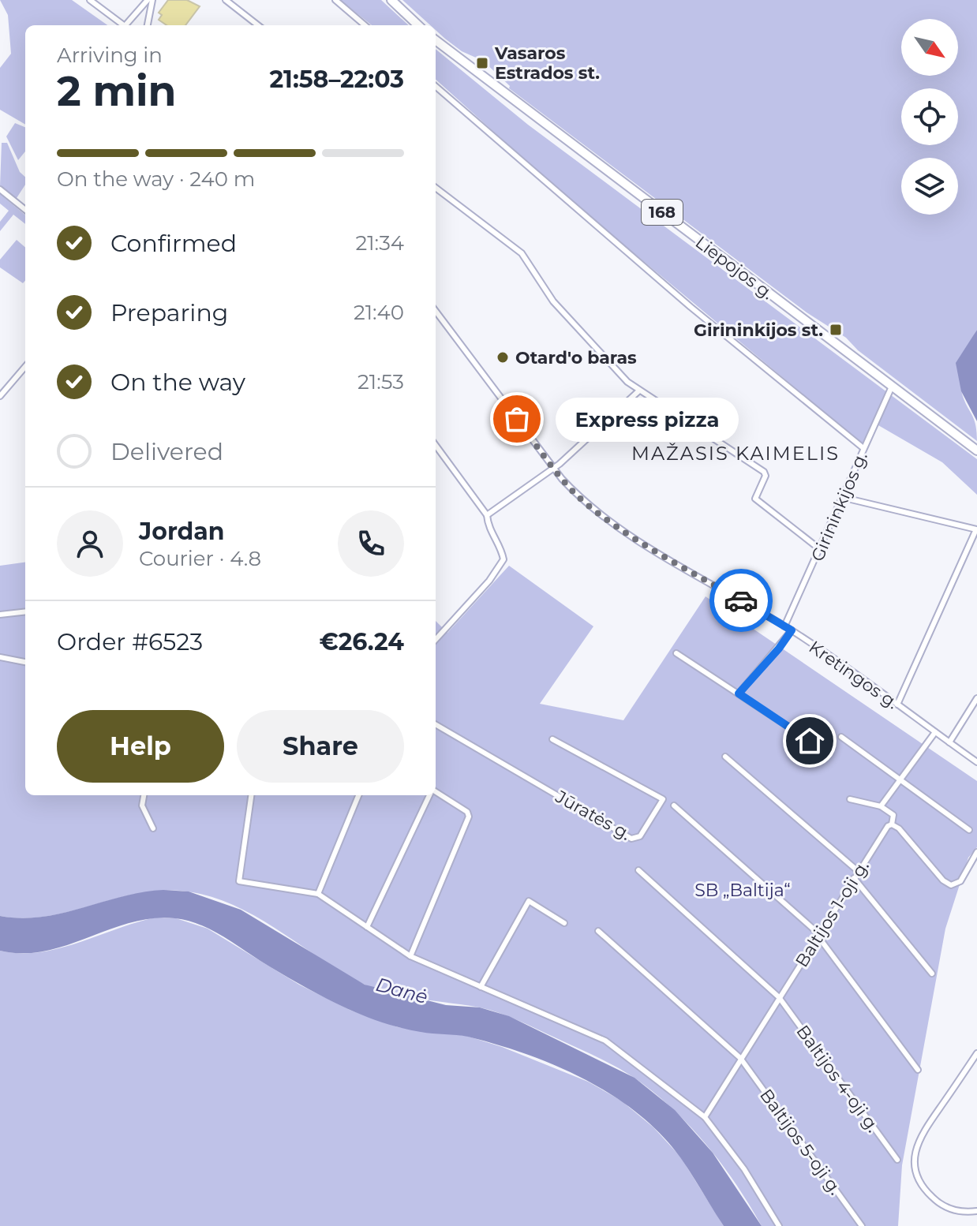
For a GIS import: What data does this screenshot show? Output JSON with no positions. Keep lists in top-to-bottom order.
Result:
{
  "streets": {
    "main road": ["168", "Liepojos g."],
    "street": [
      "Girininkijos g.",
      "Kretingos g.",
      "Jūratės g.",
      "Baltijos 1-oji g.",
      "Baltijos 4-oji g.",
      "Baltijos 5-oji g."
    ]
  },
  "crossings": [
    ["Liepojos g.", "Girininkijos g."],
    ["Girininkijos g.", "Kretingos g."],
    ["Baltijos 1-oji g.", "Baltijos 4-oji g."],
    ["Baltijos 1-oji g.", "Baltijos 5-oji g."]
  ],
  "districts": ["MAŽASIS KAIMELIS"],
  "water": ["Danė"],
  "parks": ["SB „Baltija“"],
  "places": {
    "transit": ["Vasaros Estrados st.", "Girininkijos st."],
    "other": ["Otard'o baras", "Express pizza"]
  },
  "north": "bottom right",
  "page": {
    "heading": ["2 min", "Arriving in", "21:58–22:03"],
    "panel": [
      "Jordan",
      "Courier · 4.8",
      "Order #6523",
      "€26.24"
    ],
    "bar": "On the way · 240 m",
    "list": [
      ["Confirmed", "21:34"],
      ["Preparing", "21:40"],
      ["On the way", "21:53"],
      "Delivered"
    ],
    "bubble": "Express pizza",
    "buttons": ["Help", "Share"]
  }
}
